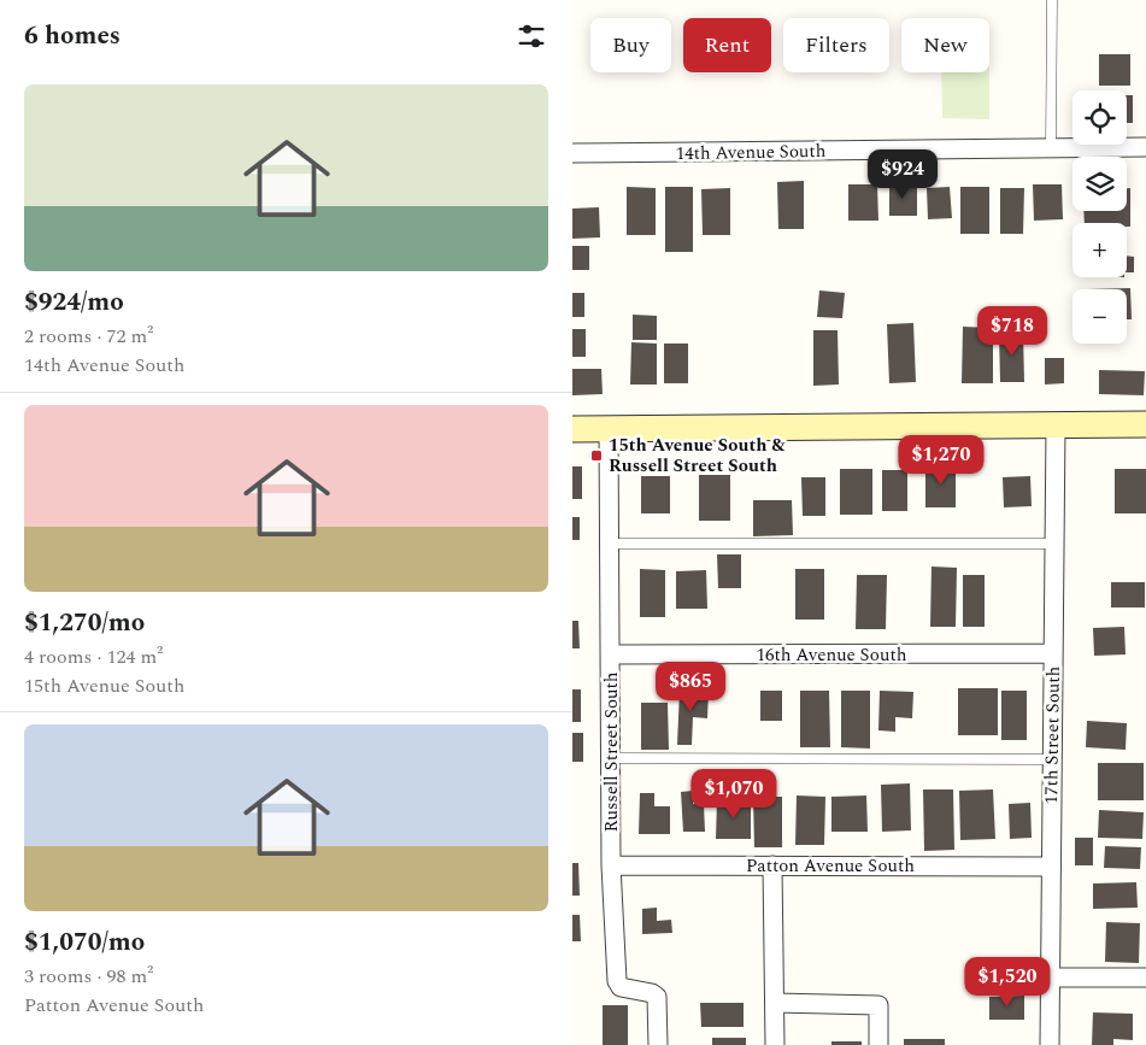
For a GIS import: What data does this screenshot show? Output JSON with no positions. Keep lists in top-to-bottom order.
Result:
{
  "streets": {
    "street": [
      "14th Avenue South",
      "16th Avenue South",
      "17th Street South",
      "Russell Street South",
      "Patton Avenue South"
    ]
  },
  "crossings": [
    ["16th Avenue South", "17th Street South"],
    ["16th Avenue South", "Russell Street South"],
    ["17th Street South", "Patton Avenue South"],
    ["Russell Street South", "Patton Avenue South"]
  ],
  "places": {
    "transit": ["15th Avenue South & Russell Street South"]
  },
  "page": {
    "heading": "6 homes",
    "chip": [
      "Buy",
      "Rent",
      "Filters",
      "New"
    ],
    "list": [
      {
        "name": "$924/mo",
        "note": "2 rooms · 72 m² · 14th Avenue South"
      },
      {
        "name": "$1,270/mo",
        "note": "4 rooms · 124 m² · 15th Avenue South"
      },
      {
        "name": "$1,070/mo",
        "note": "3 rooms · 98 m² · Patton Avenue South"
      }
    ],
    "map_buttons": ["+", "−"],
    "price": [
      "$924",
      "$718",
      "$1,270",
      "$865",
      "$1,070",
      "$1,520"
    ]
  }
}
